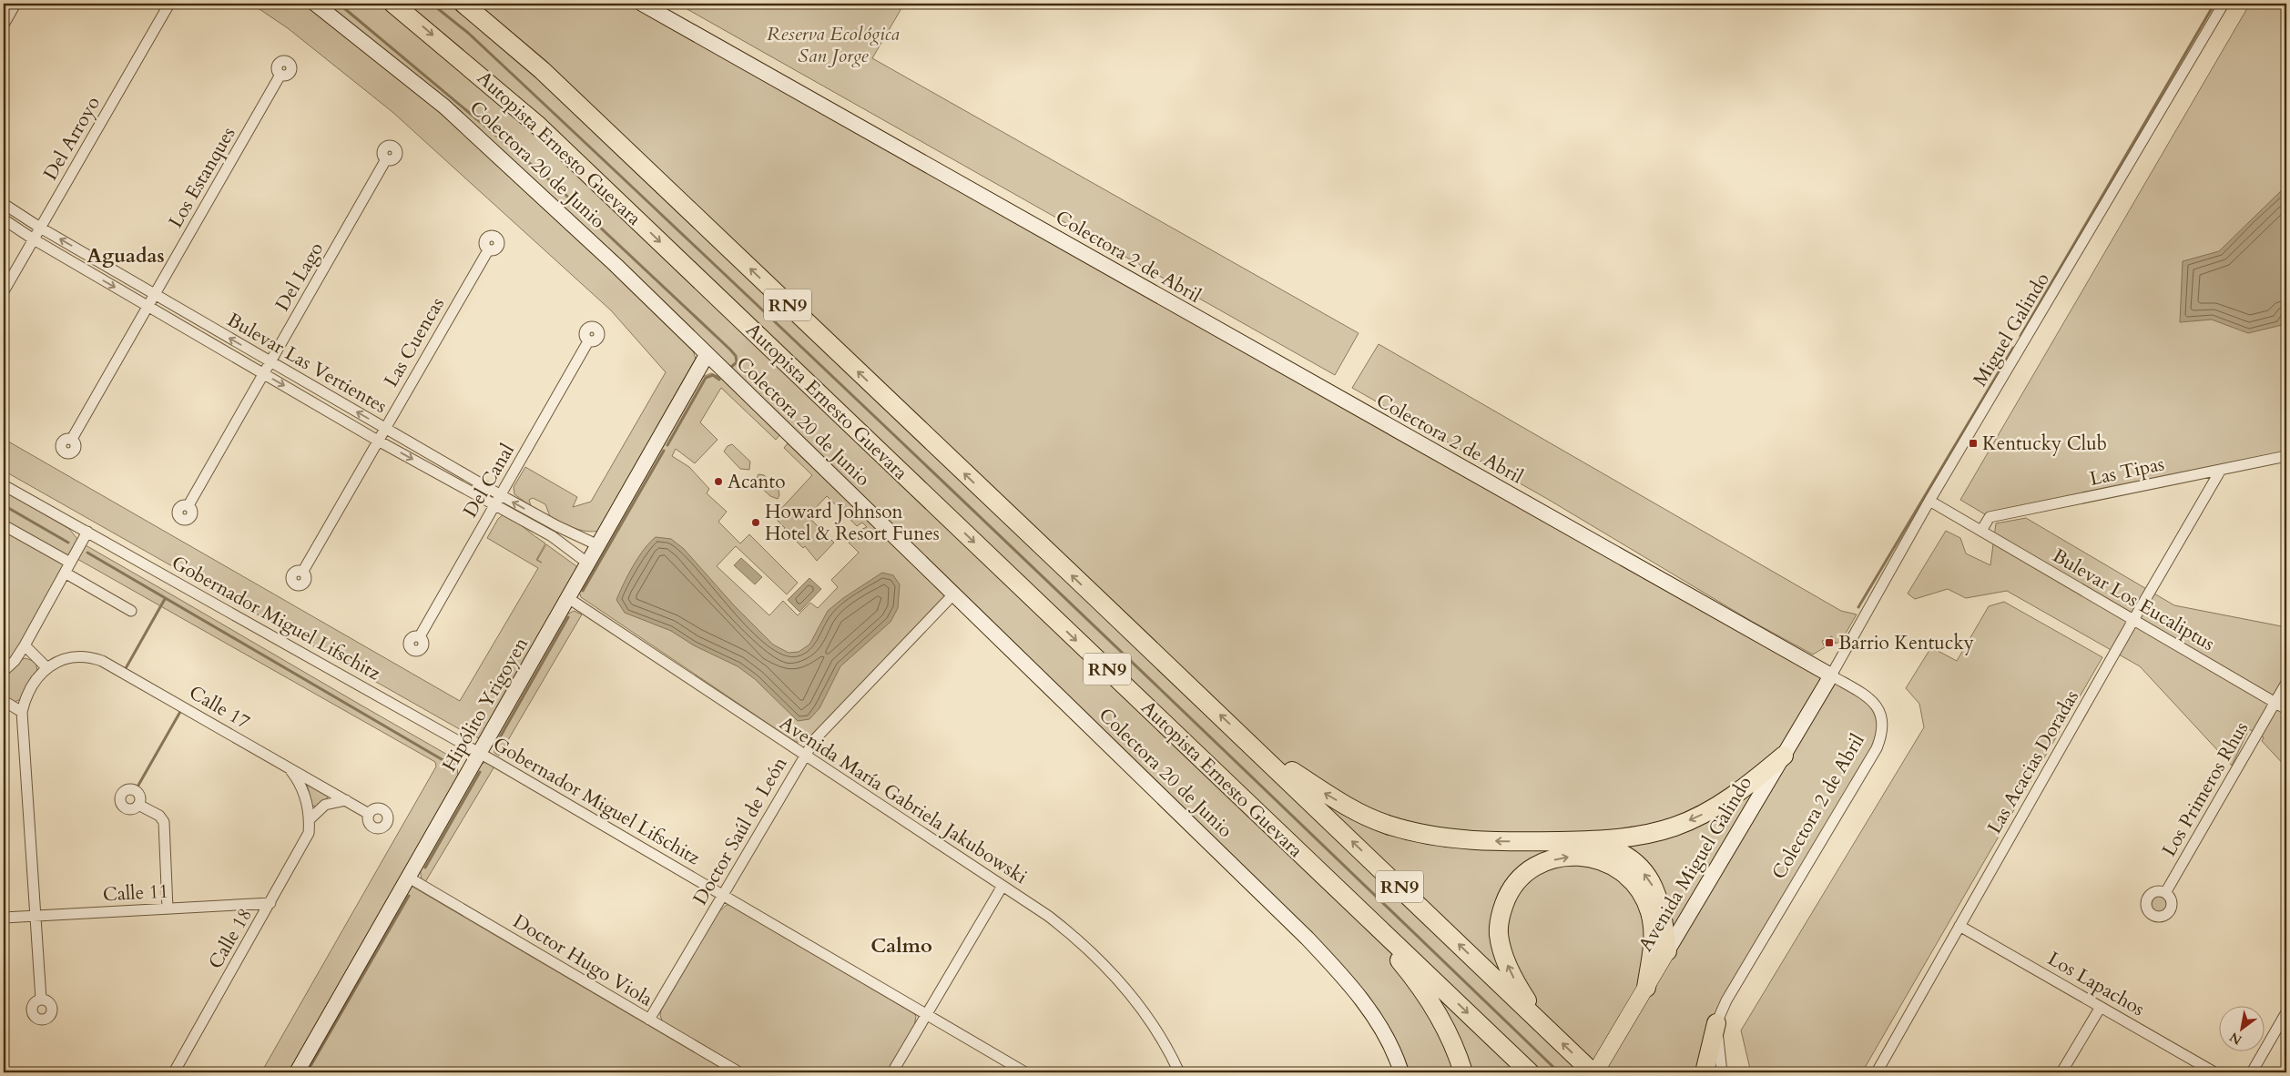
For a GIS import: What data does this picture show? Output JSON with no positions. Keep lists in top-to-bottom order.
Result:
{
  "streets": {
    "highway": ["Autopista Ernesto Guevara", "RN9"],
    "main road": [
      "Colectora 20 de Junio",
      "Colectora 2 de Abril",
      "Hipólito Yrigoyen",
      "Avenida Miguel Galindo"
    ],
    "street": [
      "Del Arroyo",
      "Los Estanques",
      "Del Lago",
      "Miguel Galindo",
      "Las Cuencas",
      "Bulevar Las Vertientes",
      "Las Tipas",
      "Del Canal",
      "Bulevar Los Eucaliptus",
      "Gobernador Miguel Lifschitz",
      "Calle 17",
      "Las Acacias Doradas",
      "Los Primeros Rhus",
      "Avenida María Gabriela Jakubowski",
      "Doctor Saúl de León",
      "Calle 11",
      "Calle 18",
      "Doctor Hugo Viola",
      "Los Lapachos"
    ]
  },
  "crossings": [
    ["Del Arroyo", "Bulevar Las Vertientes"],
    ["Colectora 20 de Junio", "Hipólito Yrigoyen"],
    ["Colectora 20 de Junio", "Doctor Saúl de León"],
    ["Los Estanques", "Bulevar Las Vertientes"],
    ["Colectora 2 de Abril", "Miguel Galindo"],
    ["Colectora 2 de Abril", "Avenida Miguel Galindo"],
    ["Del Lago", "Bulevar Las Vertientes"],
    ["RN9", "Avenida Miguel Galindo"],
    ["Miguel Galindo", "Bulevar Los Eucaliptus"],
    ["Miguel Galindo", "Avenida Miguel Galindo"],
    ["Las Cuencas", "Bulevar Las Vertientes"],
    ["Bulevar Las Vertientes", "Del Canal"],
    ["Bulevar Las Vertientes", "Hipólito Yrigoyen"],
    ["Las Tipas", "Bulevar Los Eucaliptus"],
    ["Las Tipas", "Las Acacias Doradas"],
    ["Bulevar Los Eucaliptus", "Las Acacias Doradas"],
    ["Bulevar Los Eucaliptus", "Los Primeros Rhus"],
    ["Gobernador Miguel Lifschitz", "Hipólito Yrigoyen"],
    ["Gobernador Miguel Lifschitz", "Doctor Saúl de León"],
    ["Hipólito Yrigoyen", "Avenida María Gabriela Jakubowski"],
    ["Hipólito Yrigoyen", "Doctor Hugo Viola"],
    ["Calle 17", "Calle 18"],
    ["Las Acacias Doradas", "Los Lapachos"],
    ["Avenida María Gabriela Jakubowski", "Doctor Saúl de León"],
    ["Doctor Saúl de León", "Doctor Hugo Viola"],
    ["Calle 11", "Calle 18"]
  ],
  "districts": ["Aguadas", "Calmo"],
  "parks": ["Reserva Ecológica San Jorge"],
  "places": {
    "transit": ["Kentucky Club", "Barrio Kentucky"],
    "other": ["Acanto", "Howard Johnson Hotel & Resort Funes"]
  },
  "north": "bottom left"
}
